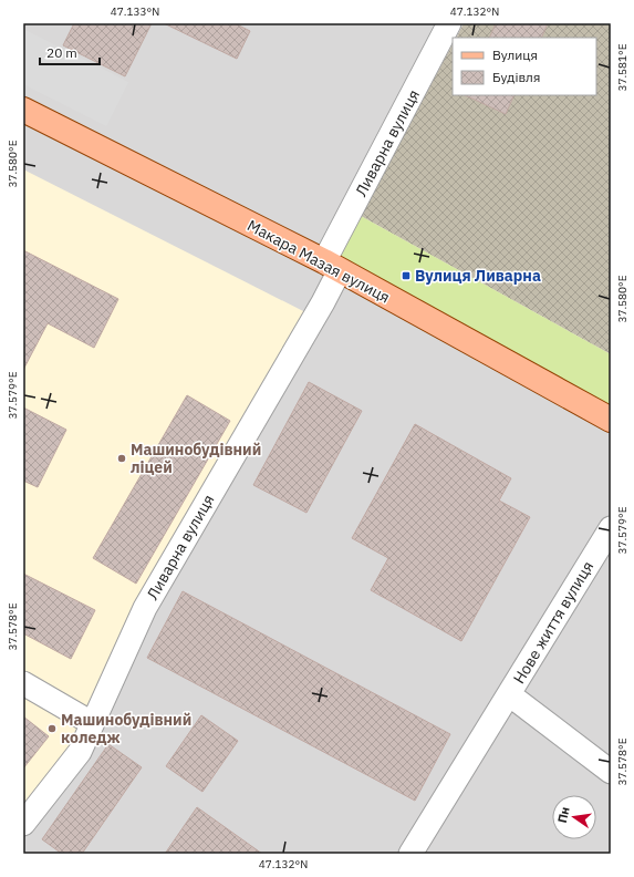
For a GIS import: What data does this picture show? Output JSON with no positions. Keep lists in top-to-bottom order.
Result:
{
  "streets": {
    "main road": ["Макара Мазая вулиця"],
    "street": ["Ливарна вулиця", "Нове життя вулиця"]
  },
  "crossings": [
    ["Ливарна вулиця", "Макара Мазая вулиця"]
  ],
  "places": {
    "transit": ["Вулиця Ливарна"],
    "other": ["Машинобудівний ліцей", "Машинобудівний коледж"]
  },
  "legend": ["Вулиця", "Будівля"],
  "scale_bar": "20 m",
  "north": "left",
  "coordinates": [
    "47.133°N",
    "47.132°N",
    "37.581°E",
    "37.580°E",
    "37.579°E",
    "37.578°E"
  ]
}
